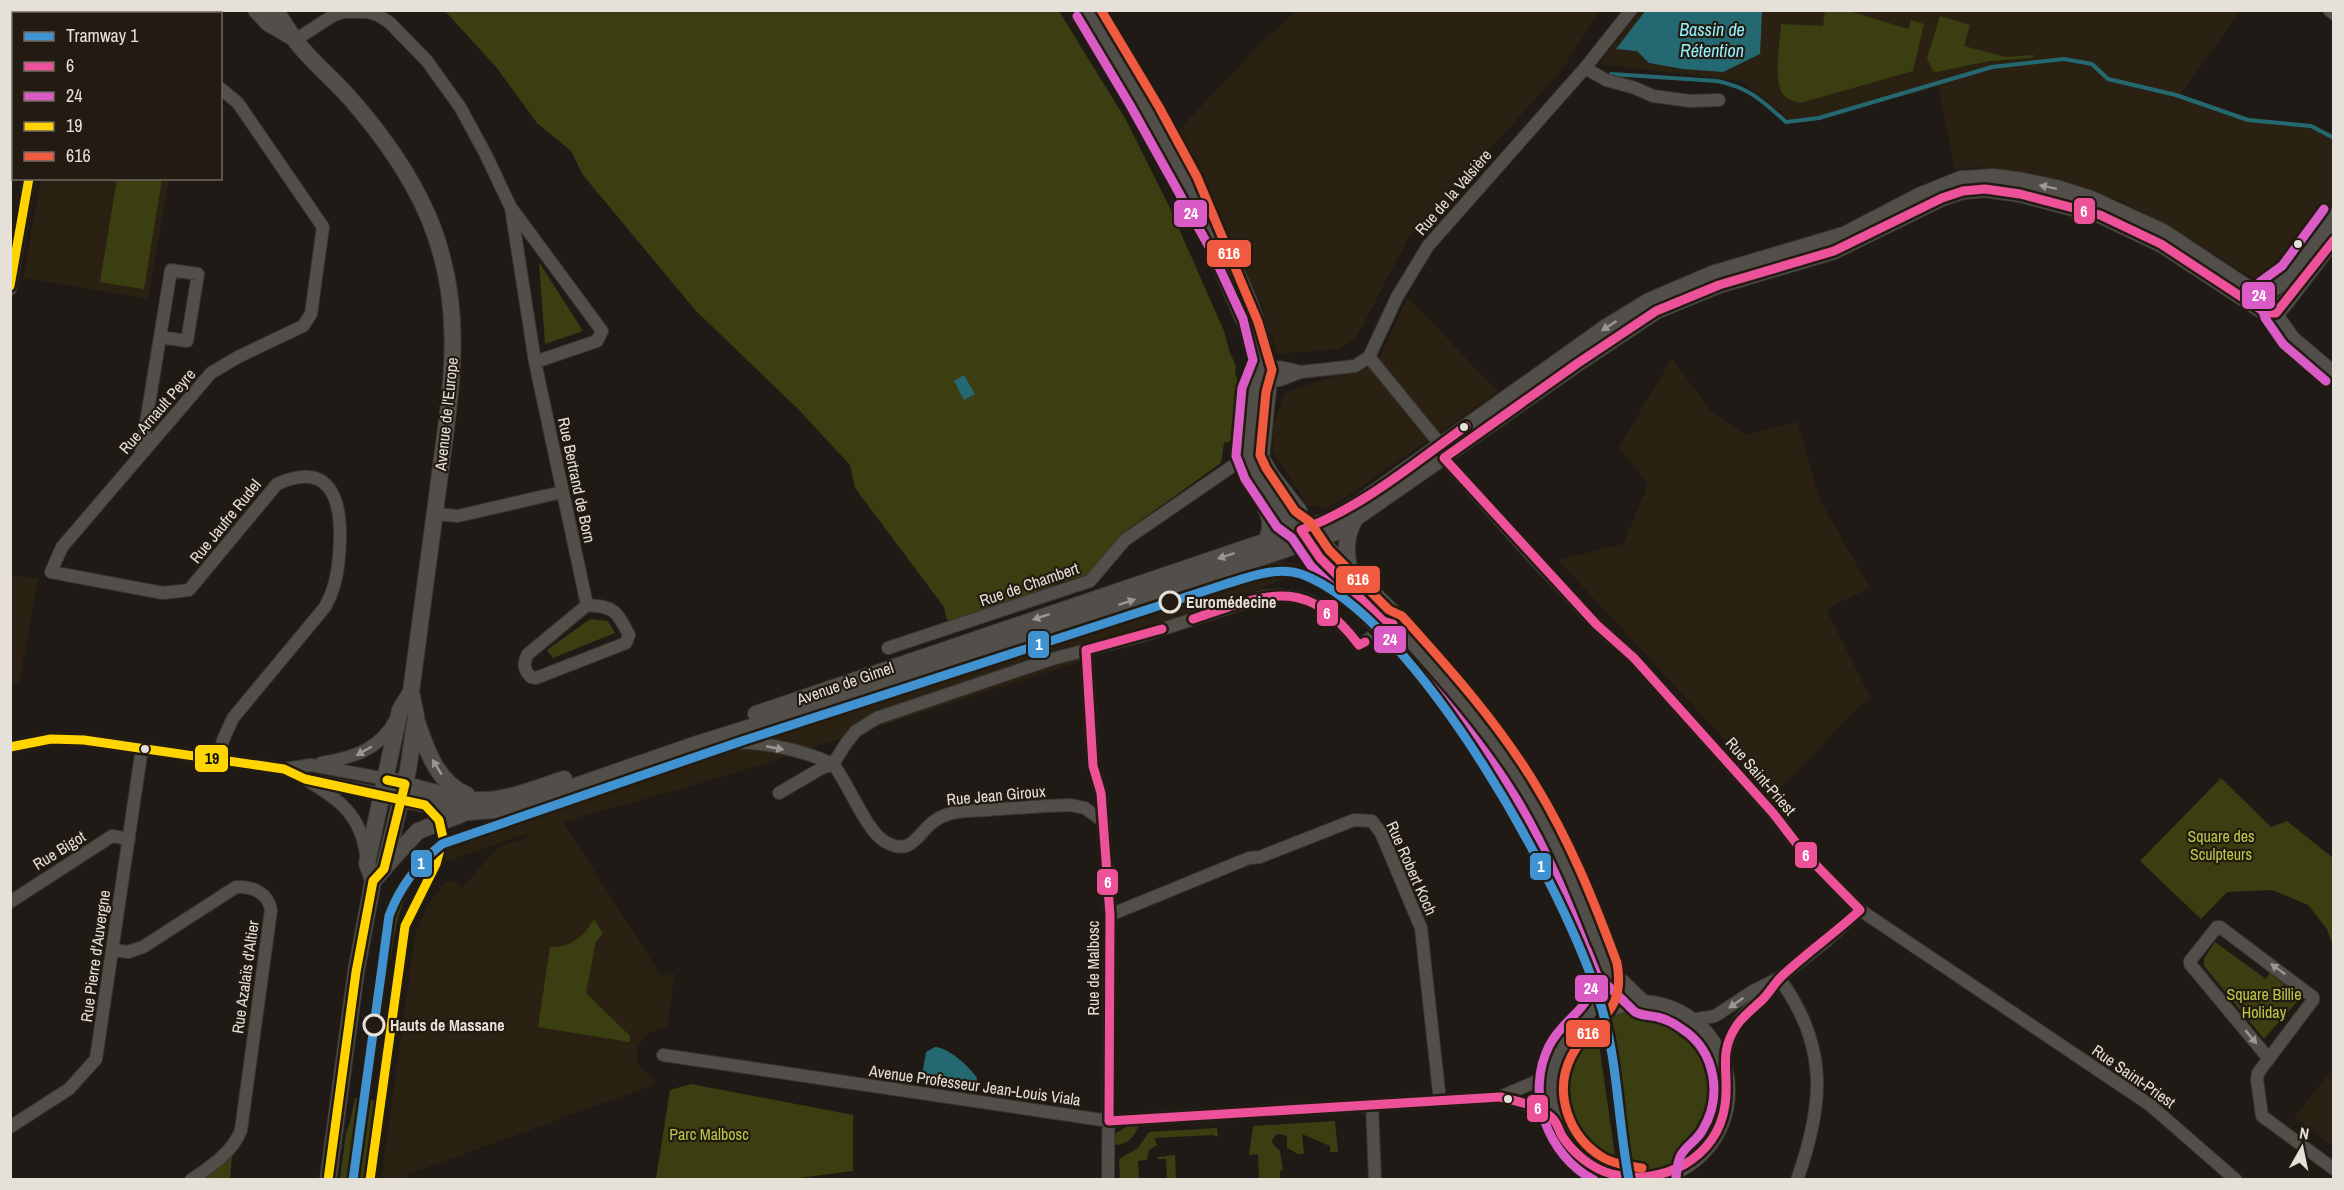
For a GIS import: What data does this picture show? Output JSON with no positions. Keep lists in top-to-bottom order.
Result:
{
  "streets": {
    "main road": ["Avenue de l'Europe", "Avenue de Gimel"],
    "street": [
      "Rue de la Valsière",
      "Rue Arnault Peyre",
      "Rue Bertrand de Born",
      "Rue Jaufre Rudel",
      "Rue de Chambert",
      "Rue Saint-Priest",
      "Rue Jean Giroux",
      "Rue Bigot",
      "Rue Robert Koch",
      "Rue Pierre d'Auvergne",
      "Rue de Malbosc",
      "Rue Azalaïs d'Altier",
      "Avenue Professeur Jean-Louis Viala"
    ]
  },
  "crossings": [
    ["Rue de la Valsière", "Rue Saint-Priest"],
    ["Rue Arnault Peyre", "Rue Jaufre Rudel"],
    ["Avenue de l'Europe", "Rue Bertrand de Born"],
    ["Avenue de l'Europe", "Avenue de Gimel"],
    ["Rue Jean Giroux", "Rue de Malbosc"],
    ["Rue Bigot", "Rue Pierre d'Auvergne"],
    ["Rue Robert Koch", "Rue de Malbosc"],
    ["Rue Robert Koch", "Avenue Professeur Jean-Louis Viala"],
    ["Rue Pierre d'Auvergne", "Rue Azalaïs d'Altier"],
    ["Rue de Malbosc", "Avenue Professeur Jean-Louis Viala"]
  ],
  "water": ["Bassin de Rétention"],
  "parks": ["Square des Sculpteurs", "Square Billie Holiday", "Parc Malbosc"],
  "places": ["Euromédecine", "Hauts de Massane"],
  "lines": [
    "transit line 616",
    "transit line 24",
    "transit line 19",
    "transit line 6",
    "tram line 1"
  ],
  "legend": [
    "Tramway 1",
    "6",
    "24",
    "19",
    "616"
  ],
  "north": "top"
}
